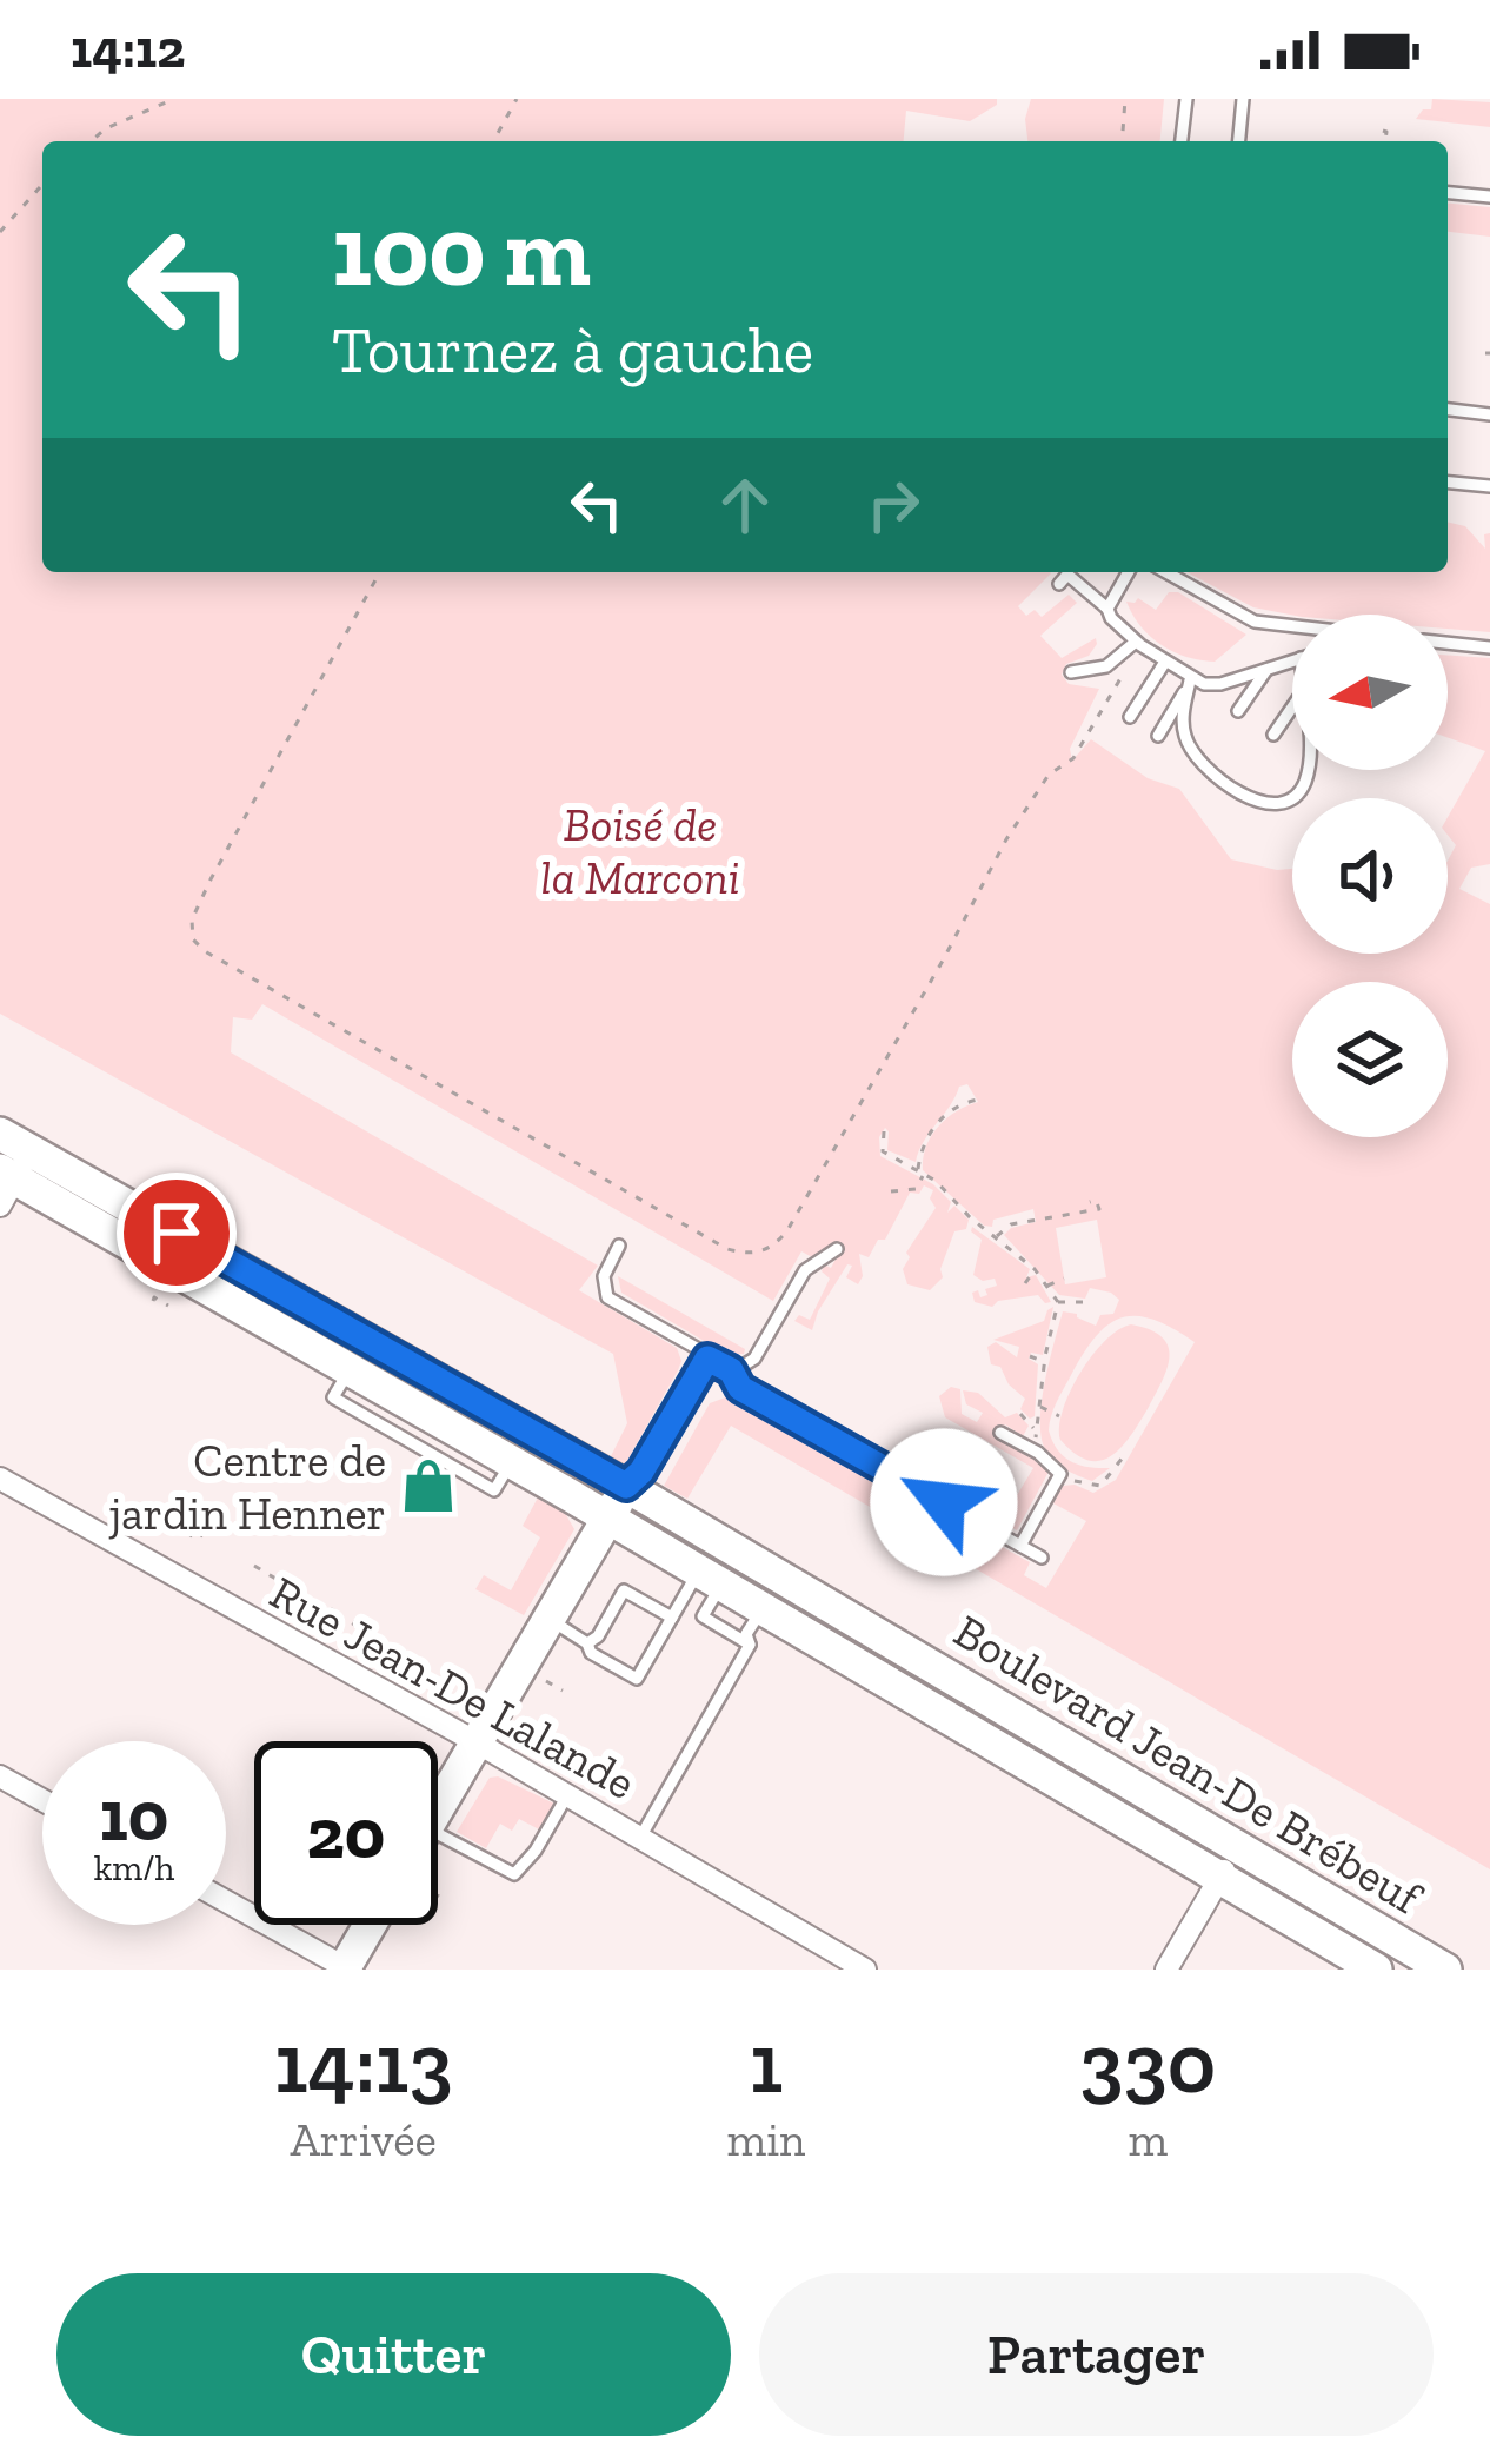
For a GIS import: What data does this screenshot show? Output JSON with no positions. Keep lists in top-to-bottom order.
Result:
{
  "streets": {
    "main road": ["Boulevard Jean-De Brébeuf"],
    "street": ["Rue Jean-De Lalande"]
  },
  "parks": ["Boisé de la Marconi"],
  "places": {
    "shop": ["Centre de jardin Henner"]
  },
  "north": "left",
  "page": {
    "status": "14:12",
    "turn": ["100 m", "Tournez à gauche"],
    "speed": "10 km/h",
    "limit": "20",
    "eta": [
      "14:13",
      "Arrivée",
      "1",
      "min",
      "330",
      "m"
    ],
    "buttons": ["Quitter", "Partager"]
  }
}
